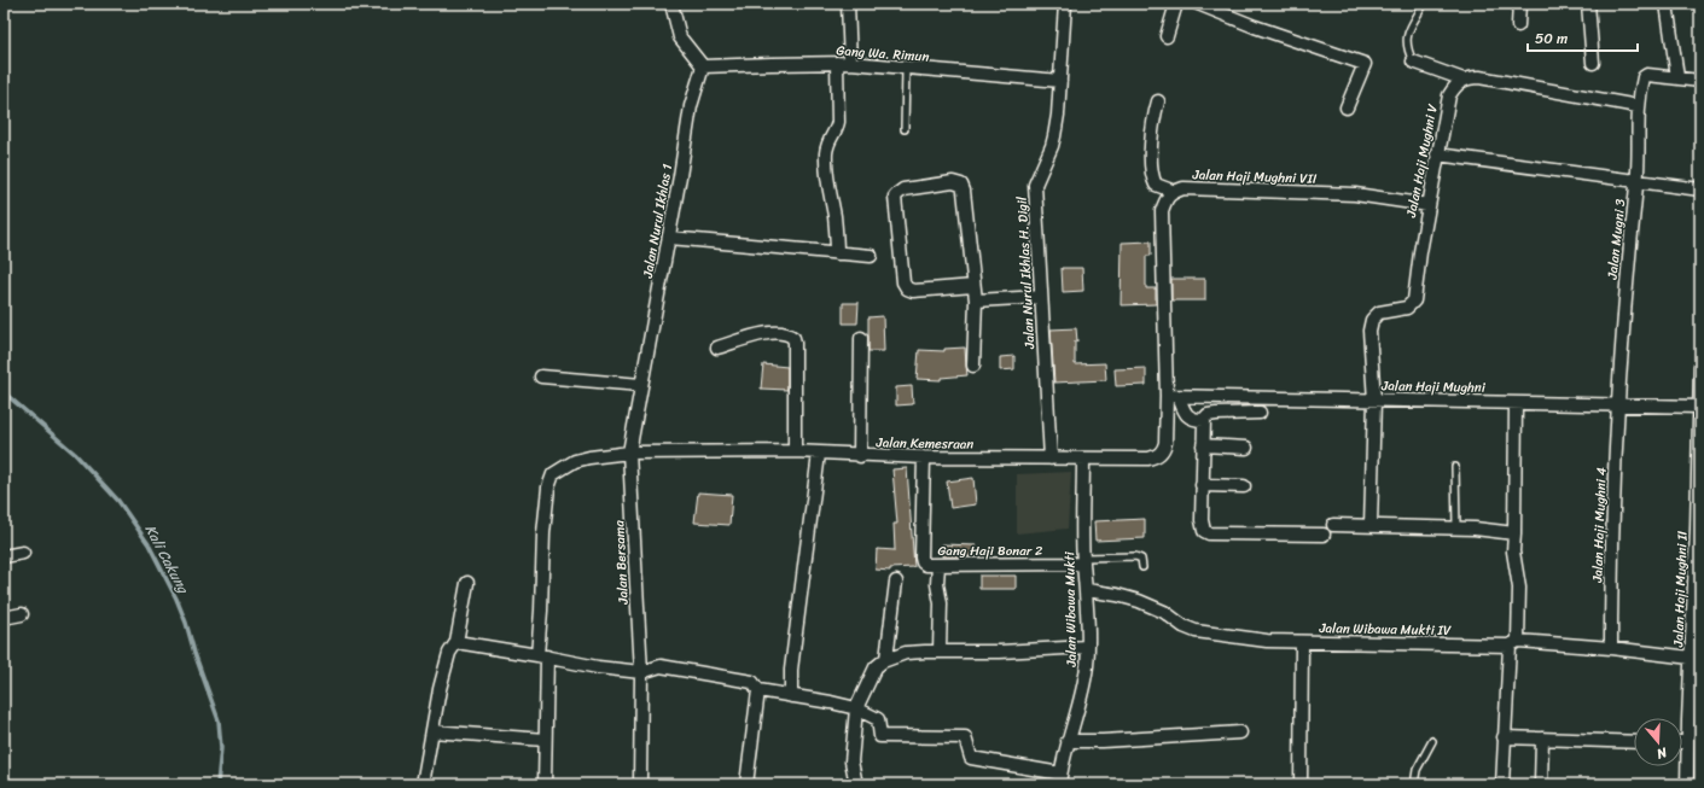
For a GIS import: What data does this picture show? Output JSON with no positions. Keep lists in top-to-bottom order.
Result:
{
  "streets": {
    "street": [
      "Gang Wa. Rimun",
      "Jalan Haji Mughni V",
      "Jalan Haji Mughni VII",
      "Jalan Nurul Ikhlas 1",
      "Jalan Mugni 3",
      "Jalan Nurul Ikhlas H. Digil",
      "Jalan Haji Mughni",
      "Jalan Kemesraan",
      "Jalan Haji Mughni 4",
      "Gang Haji Bonar 2",
      "Jalan Bersama",
      "Jalan Haji Mughni II",
      "Jalan Wibawa Mukti",
      "Jalan Wibawa Mukti IV"
    ]
  },
  "crossings": [
    ["Gang Wa. Rimun", "Jalan Nurul Ikhlas 1"],
    ["Gang Wa. Rimun", "Jalan Nurul Ikhlas H. Digil"],
    ["Jalan Haji Mughni V", "Jalan Haji Mughni VII"],
    ["Jalan Haji Mughni V", "Jalan Haji Mughni"],
    ["Jalan Nurul Ikhlas 1", "Jalan Kemesraan"],
    ["Jalan Nurul Ikhlas 1", "Jalan Bersama"],
    ["Jalan Mugni 3", "Jalan Haji Mughni"],
    ["Jalan Mugni 3", "Jalan Haji Mughni 4"],
    ["Jalan Nurul Ikhlas H. Digil", "Jalan Kemesraan"],
    ["Jalan Haji Mughni", "Jalan Kemesraan"],
    ["Jalan Haji Mughni", "Jalan Haji Mughni 4"],
    ["Jalan Haji Mughni", "Jalan Haji Mughni II"],
    ["Jalan Kemesraan", "Jalan Bersama"],
    ["Jalan Kemesraan", "Jalan Wibawa Mukti"],
    ["Jalan Haji Mughni 4", "Jalan Wibawa Mukti IV"],
    ["Gang Haji Bonar 2", "Jalan Wibawa Mukti"],
    ["Jalan Haji Mughni II", "Jalan Wibawa Mukti IV"],
    ["Jalan Wibawa Mukti", "Jalan Wibawa Mukti IV"]
  ],
  "water": ["Kali Cakung"],
  "scale_bar": "50 m",
  "north": "bottom"
}
